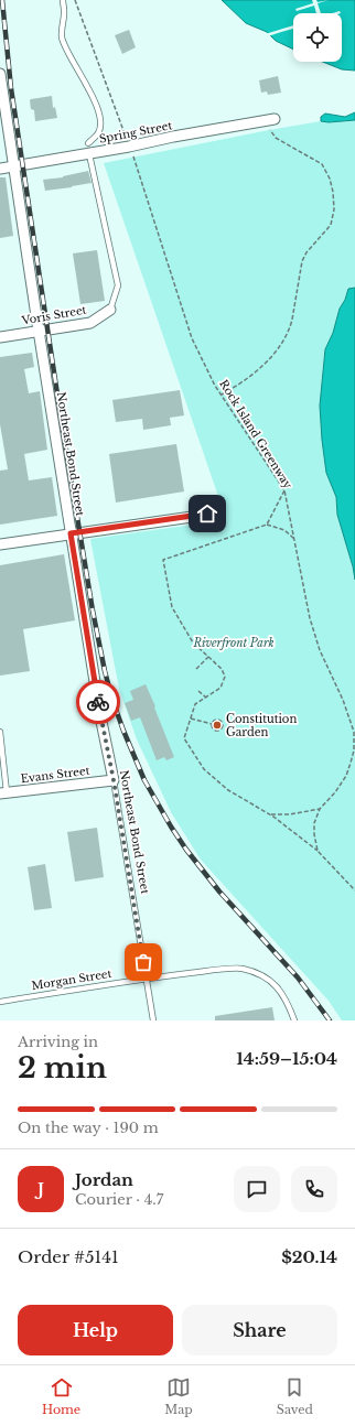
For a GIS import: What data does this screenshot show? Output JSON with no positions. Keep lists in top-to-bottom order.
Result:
{
  "streets": {
    "street": [
      "Spring Street",
      "Voris Street",
      "Northeast Bond Street",
      "Evans Street"
    ],
    "lane": ["Morgan Street"],
    "path": ["Rock Island Greenway"]
  },
  "crossings": [
    ["Spring Street", "Rock Island Greenway"],
    ["Spring Street", "Northeast Bond Street"],
    ["Voris Street", "Northeast Bond Street"],
    ["Northeast Bond Street", "Evans Street"],
    ["Northeast Bond Street", "Morgan Street"]
  ],
  "parks": ["Riverfront Park"],
  "places": ["Constitution Garden"],
  "page": {
    "heading": ["2 min", "Arriving in", "14:59–15:04"],
    "panel": [
      "Jordan",
      "Courier · 4.7",
      "Order #5141",
      "$20.14"
    ],
    "bar": "On the way · 190 m",
    "round": "J",
    "buttons": ["Help", "Share"],
    "tabs": ["Home", "Map", "Saved"]
  }
}
